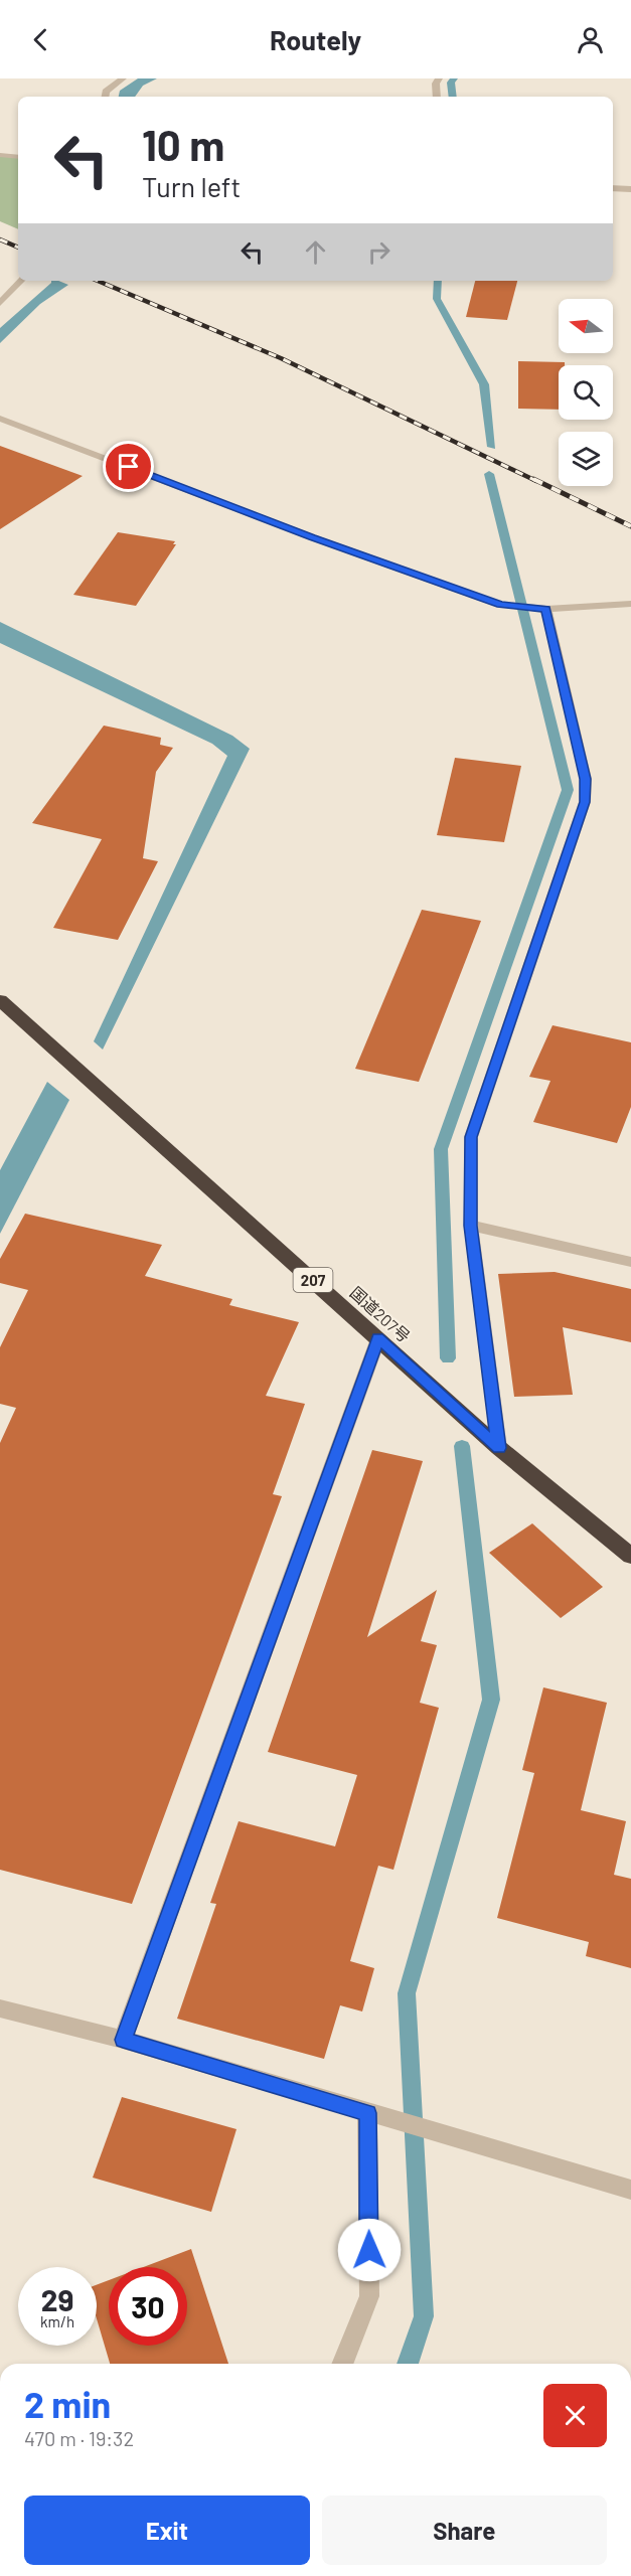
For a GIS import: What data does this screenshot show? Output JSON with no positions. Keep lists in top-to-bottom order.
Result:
{
  "streets": {
    "highway": ["207", "国道207号"]
  },
  "north": "left",
  "page": {
    "header": "Routely",
    "turn": ["10 m", "Turn left"],
    "speed": "29 km/h",
    "limit": "30",
    "heading": ["2 min", "470 m · 19:32"],
    "buttons": ["Exit", "Share"]
  }
}
